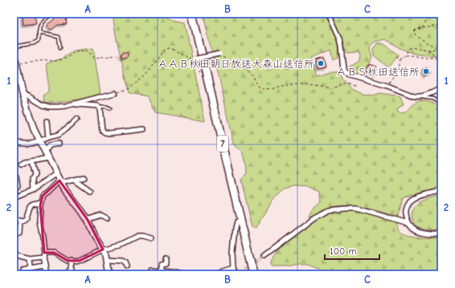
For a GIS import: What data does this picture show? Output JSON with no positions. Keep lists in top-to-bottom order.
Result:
{
  "streets": {
    "highway": ["7"]
  },
  "places": ["ＡＡＢ秋田朝日放送大森山送信所", "ＡＢＳ秋田送信所"],
  "scale_bar": "100 m",
  "grid": {
    "columns": ["A", "B", "C"],
    "rows": ["1", "2"]
  }
}
